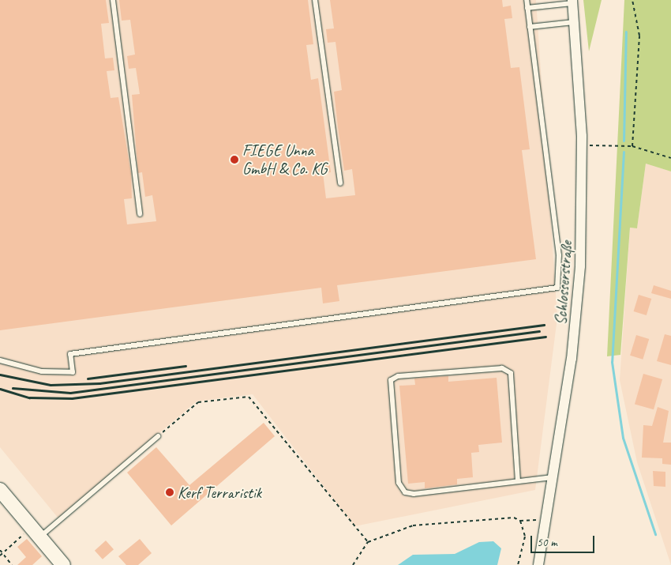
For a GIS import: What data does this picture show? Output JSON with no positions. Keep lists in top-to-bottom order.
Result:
{
  "streets": {
    "street": ["Schlosserstraße"]
  },
  "places": ["FIEGE Unna GmbH & Co. KG", "Kerf Terraristik"],
  "scale_bar": "50 m"
}
